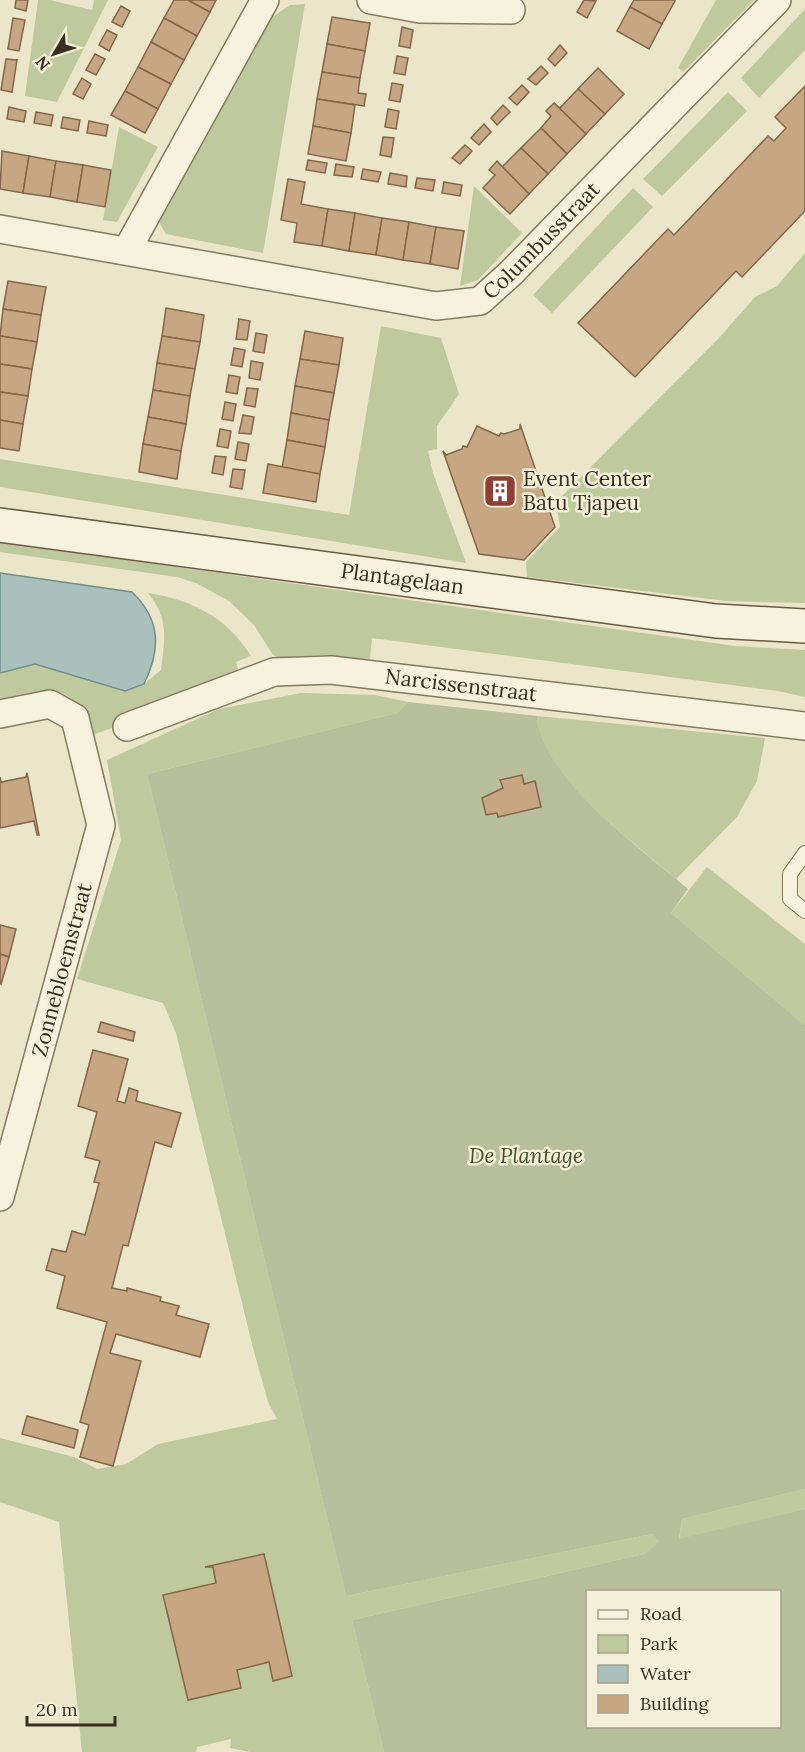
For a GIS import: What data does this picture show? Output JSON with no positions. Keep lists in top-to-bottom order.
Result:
{
  "streets": {
    "main road": ["Plantagelaan"],
    "street": ["Columbusstraat", "Narcissenstraat", "Zonnebloemstraat"]
  },
  "parks": ["De Plantage"],
  "places": {
    "building": ["Event Center Batu Tjapeu"]
  },
  "legend": [
    "Road",
    "Park",
    "Water",
    "Building"
  ],
  "scale_bar": "20 m",
  "north": "bottom left"
}
